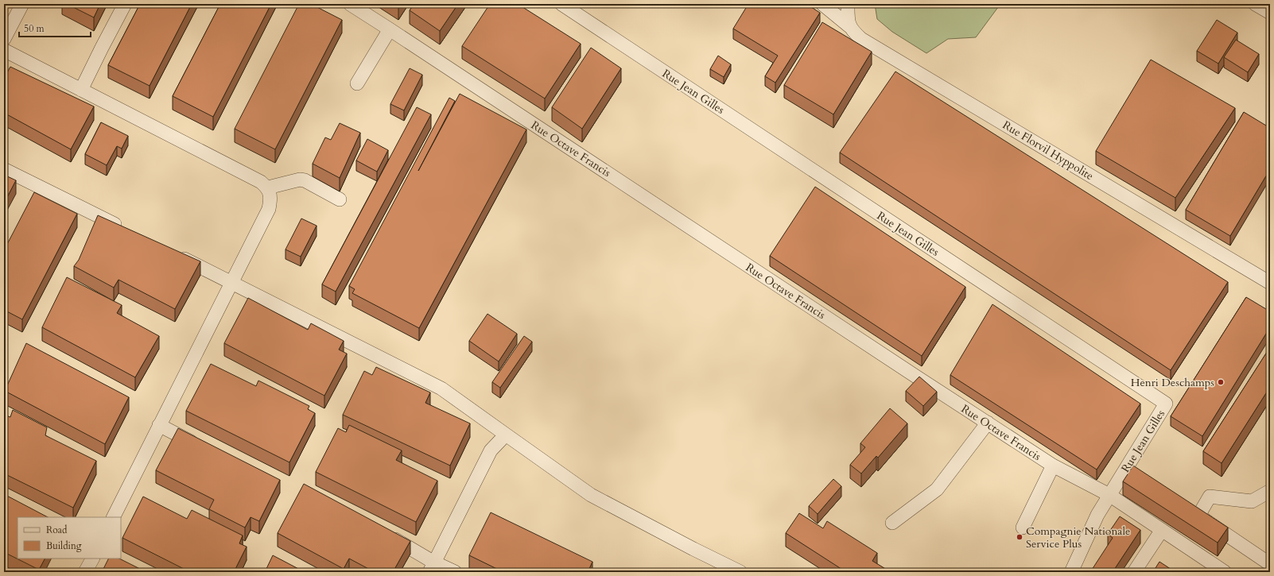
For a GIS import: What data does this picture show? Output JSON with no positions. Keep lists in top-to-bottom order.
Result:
{
  "streets": {
    "street": ["Rue Jean Gilles", "Rue Octave Francis", "Rue Florvil Hyppolite"]
  },
  "crossings": [
    ["Rue Jean Gilles", "Rue Octave Francis"]
  ],
  "places": ["Henri Deschamps", "Compagnie Nationale Service Plus"],
  "legend": ["Road", "Building"],
  "scale_bar": "50 m"
}
